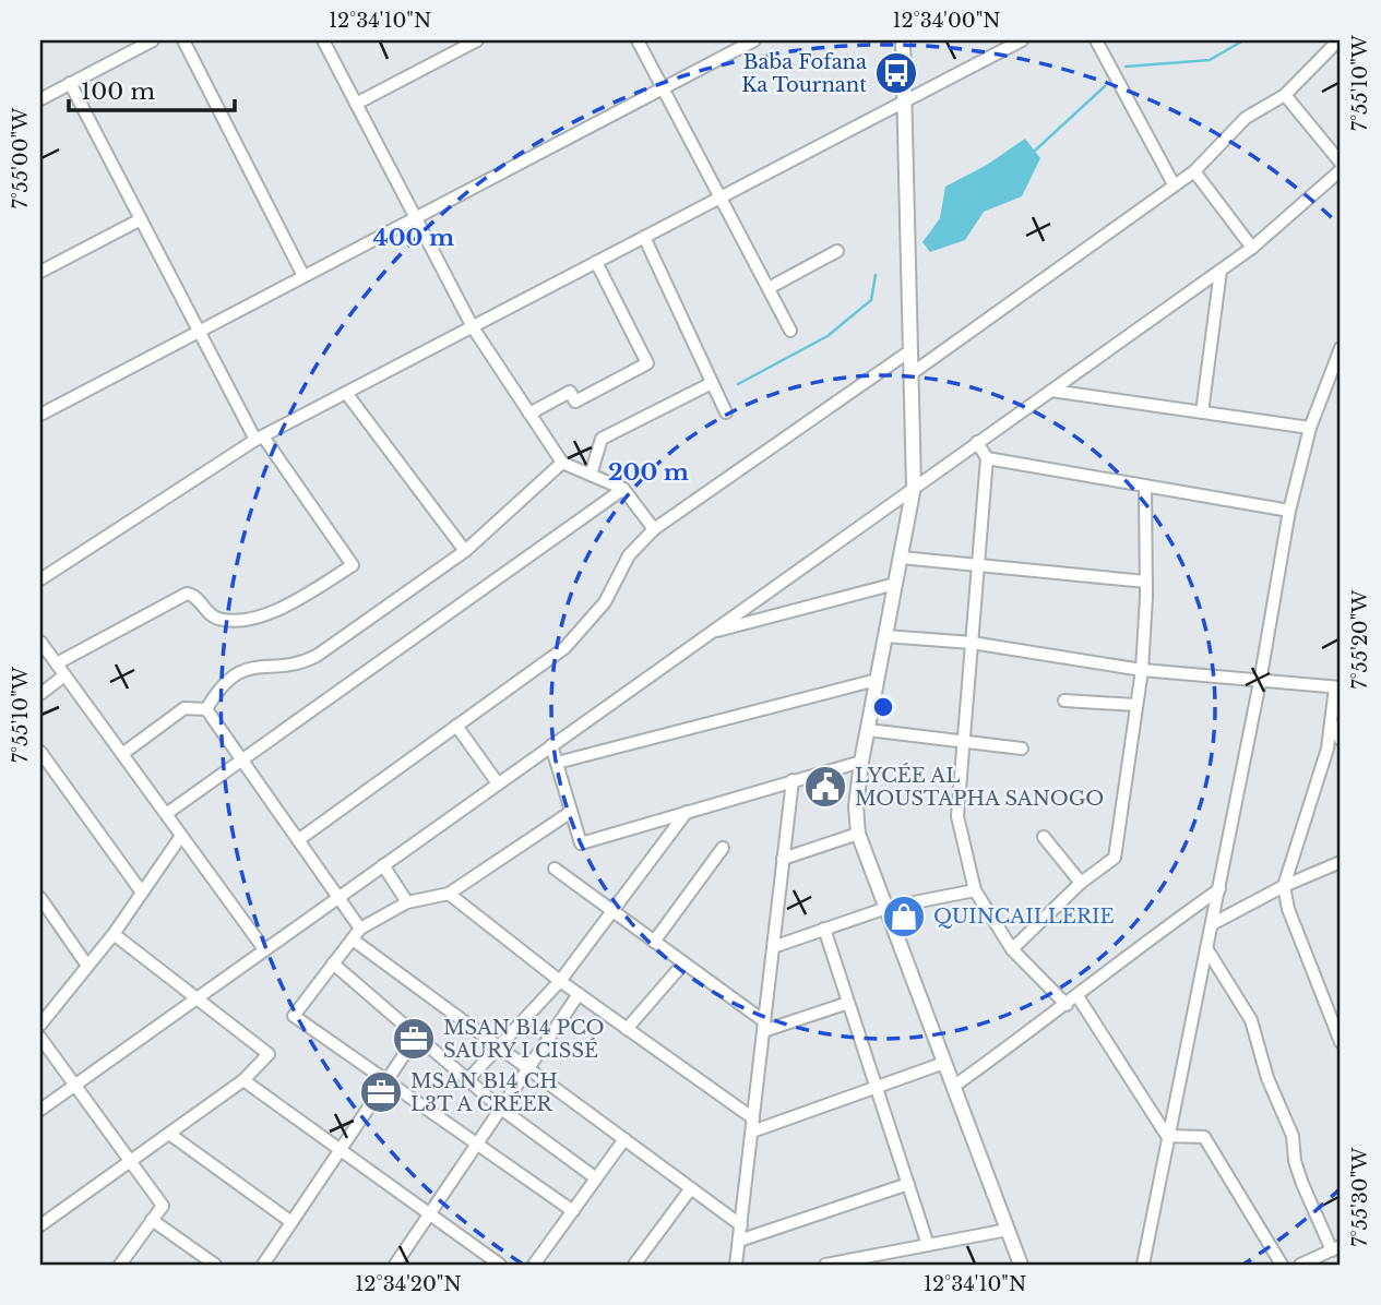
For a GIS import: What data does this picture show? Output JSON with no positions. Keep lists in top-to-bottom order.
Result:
{
  "places": {
    "bus stop": ["Baba Fofana Ka Tournant"],
    "public building": ["LYCÉE AL MOUSTAPHA SANOGO"],
    "shop": ["QUINCAILLERIE"],
    "office": ["MSAN B14 PCO SAURY I CISSÉ", "MSAN B14 CH L3T A CRÉER"]
  },
  "scale_bar": "100 m",
  "coordinates": [
    "12°34'10\"N",
    "12°34'00\"N",
    "7°55'10\"W",
    "7°55'00\"W",
    "7°55'20\"W",
    "7°55'30\"W",
    "12°34'20\"N"
  ],
  "rings": ["400 m", "200 m"]
}
